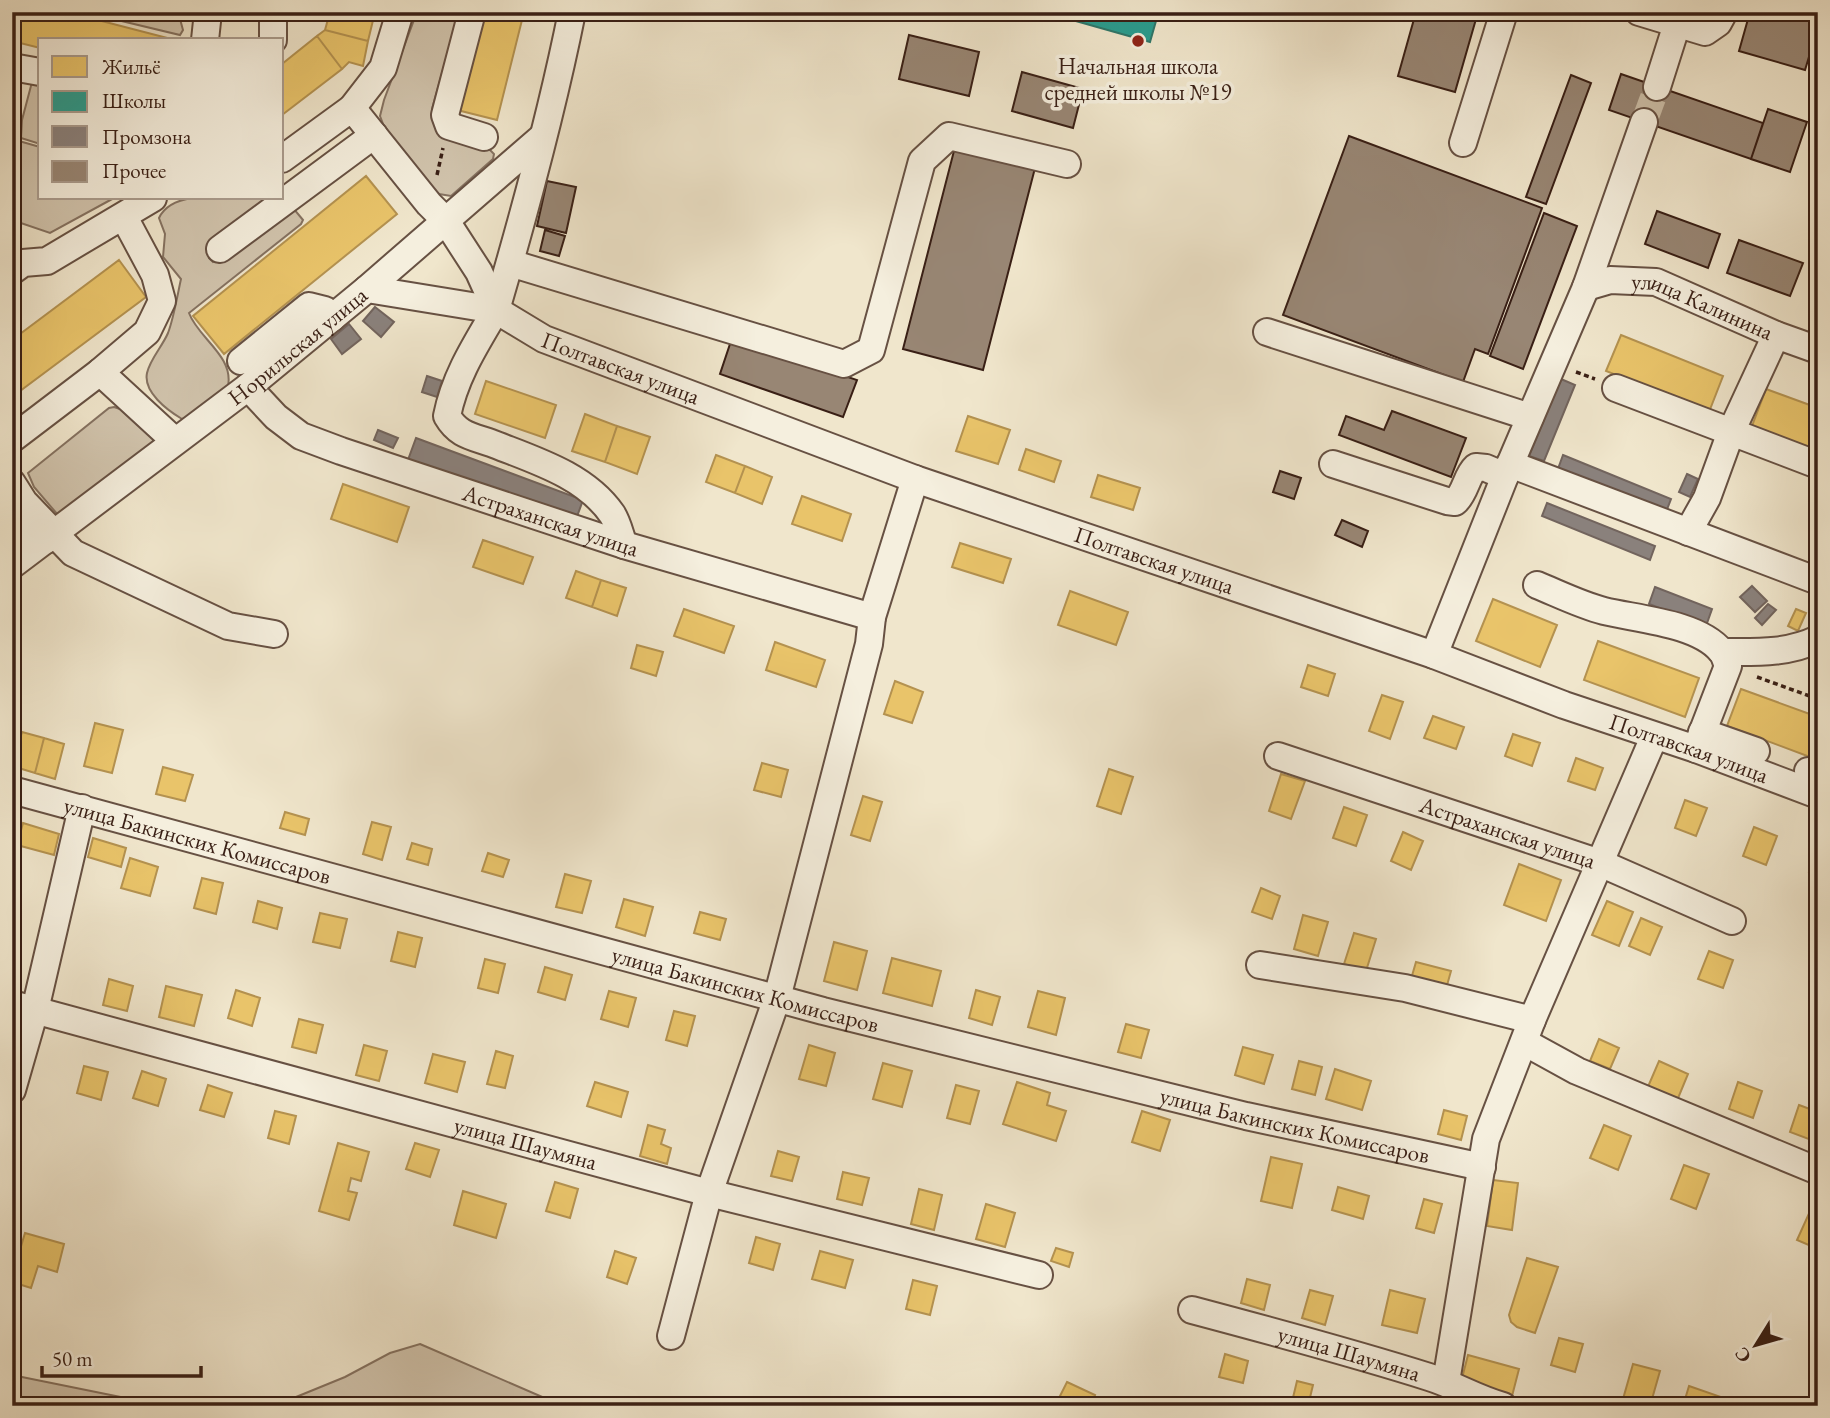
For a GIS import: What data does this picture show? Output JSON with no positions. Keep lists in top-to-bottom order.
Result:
{
  "streets": {
    "street": [
      "улица Калинина",
      "Норильская улица",
      "Полтавская улица",
      "Астраханская улица",
      "улица Бакинских Комиссаров",
      "улица Шаумяна"
    ]
  },
  "crossings": [
    ["Норильская улица", "Полтавская улица"],
    ["Норильская улица", "Астраханская улица"]
  ],
  "places": ["Начальная школа средней школы №19"],
  "legend": [
    "Жильё",
    "Школы",
    "Промзона",
    "Прочее"
  ],
  "scale_bar": "50 m",
  "north": "bottom left"
}
